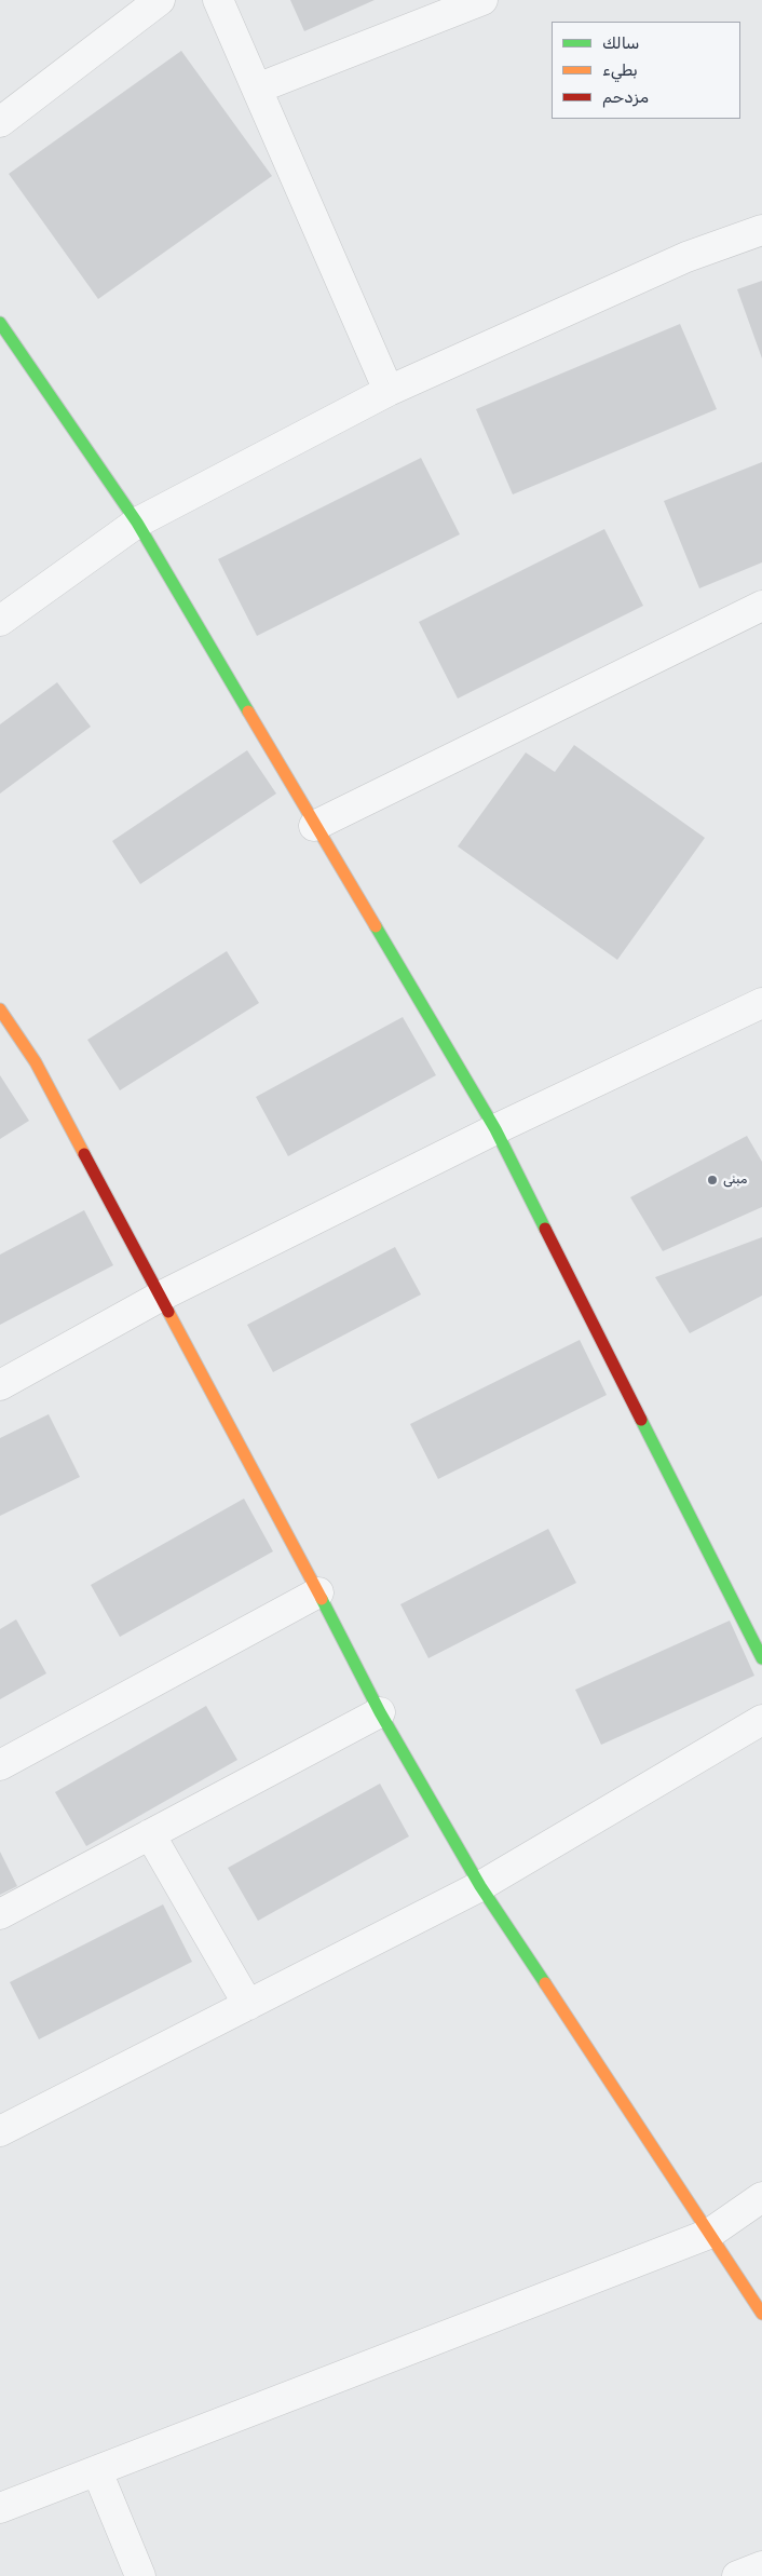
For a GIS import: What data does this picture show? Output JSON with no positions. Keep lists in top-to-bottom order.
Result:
{
  "places": ["مبنى"],
  "legend": ["سالك", "بطيء", "مزدحم"]
}
